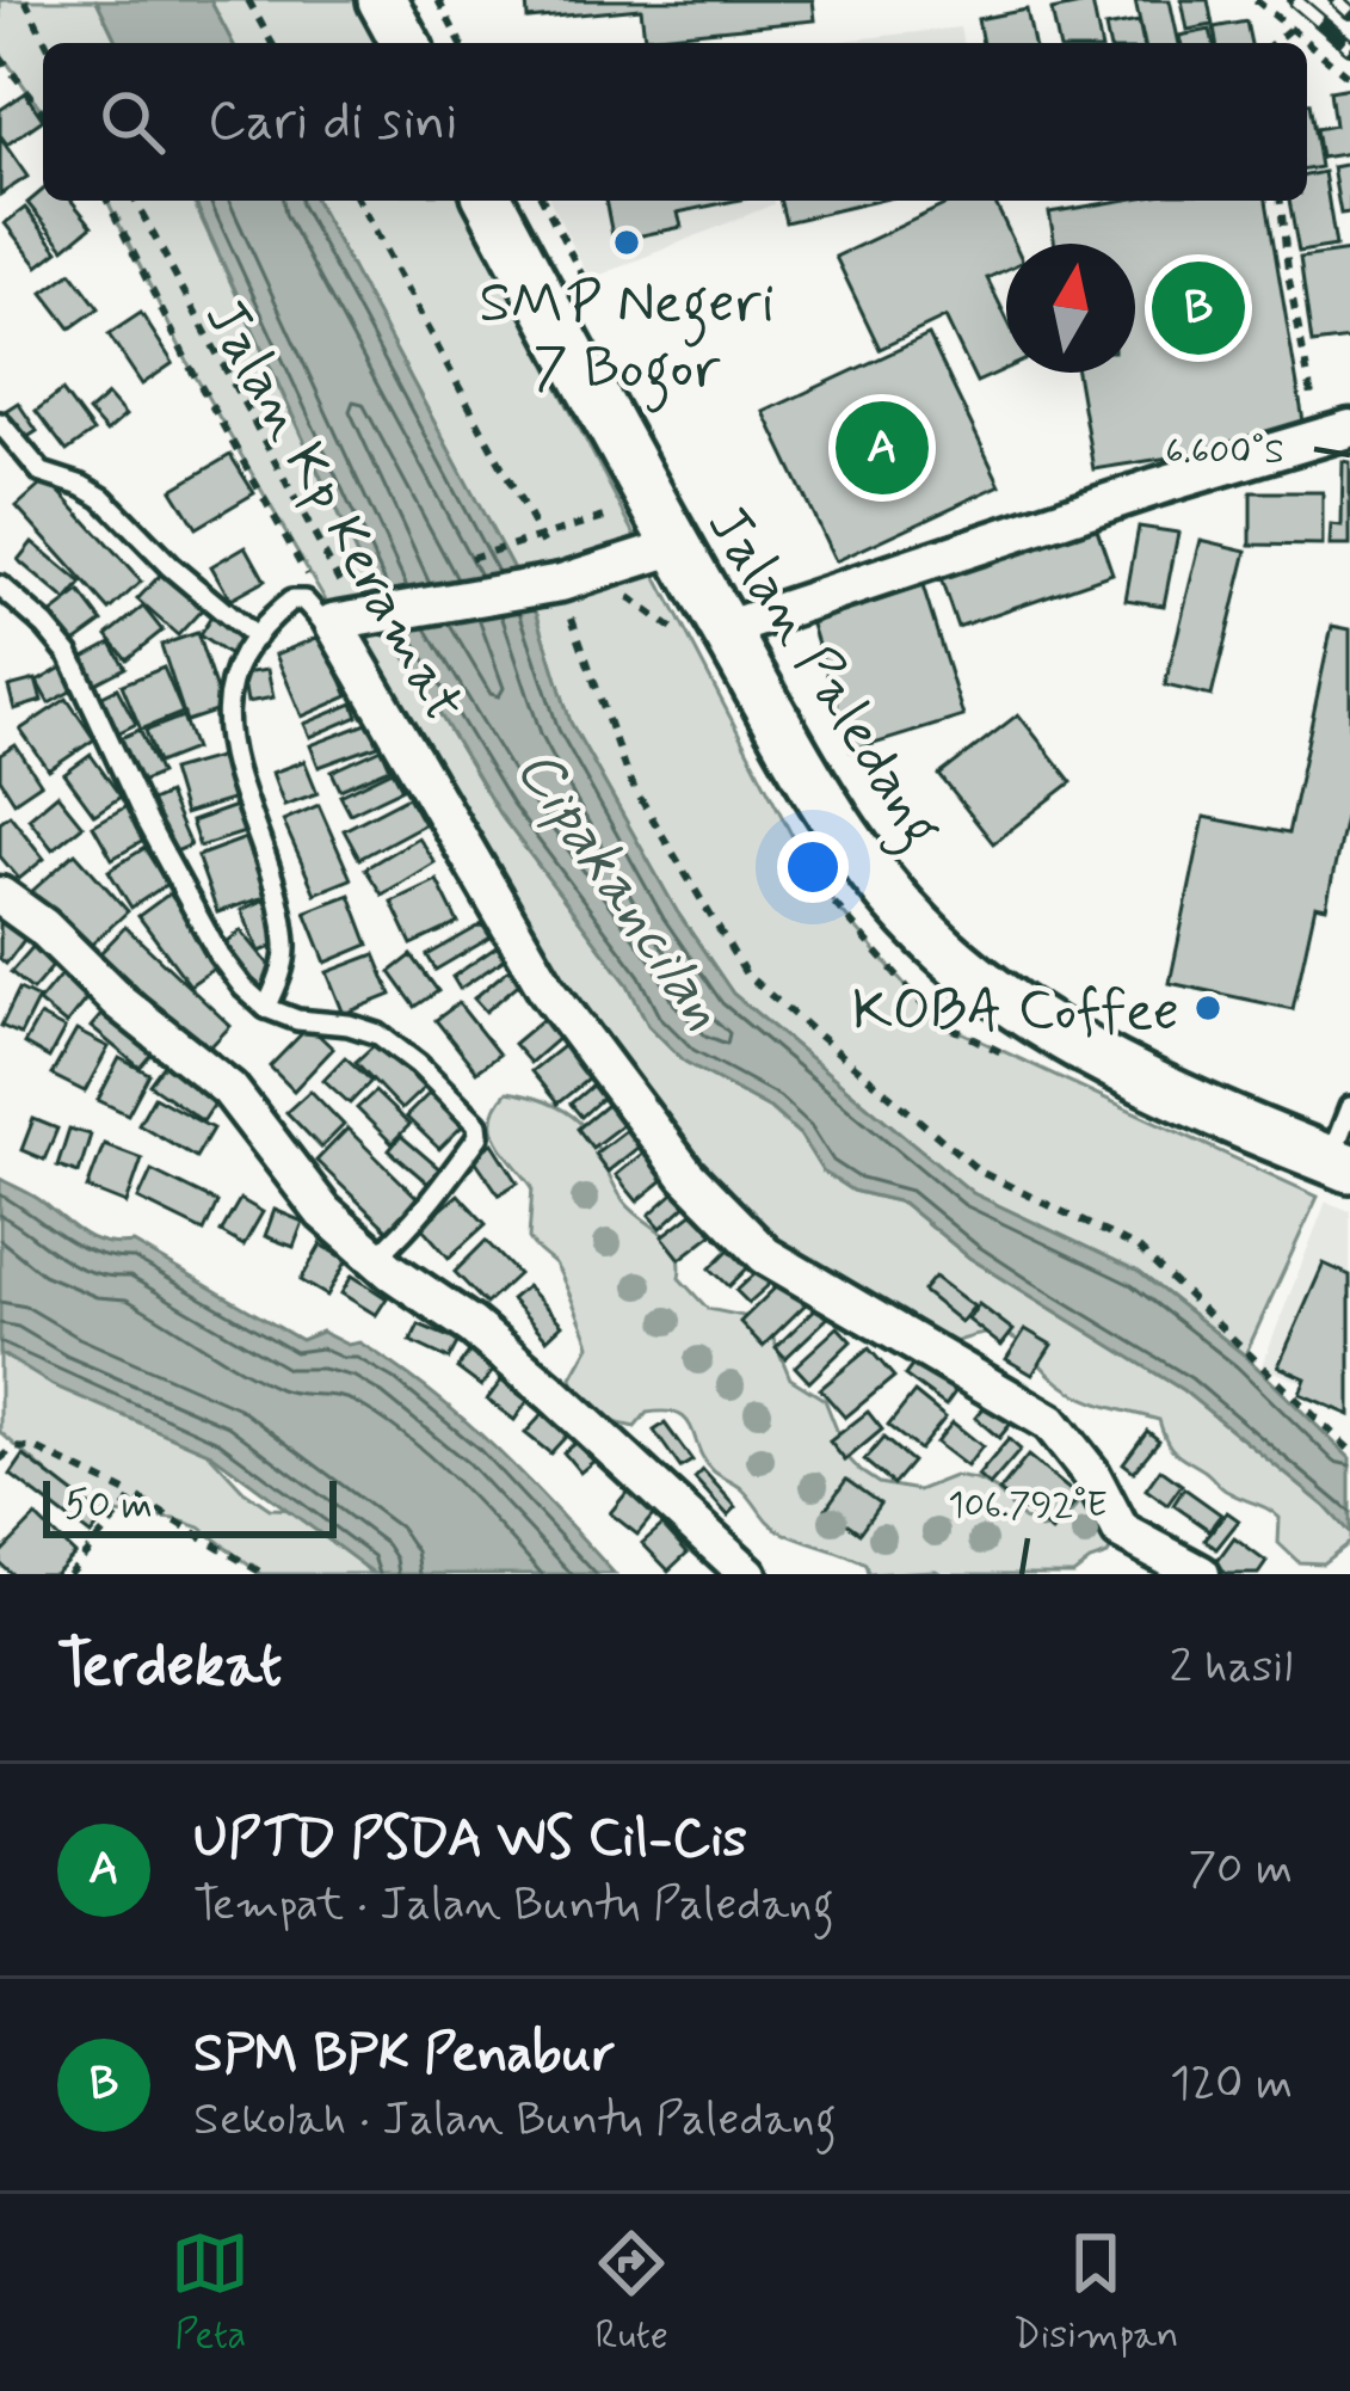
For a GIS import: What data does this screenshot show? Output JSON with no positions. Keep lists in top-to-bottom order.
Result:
{
  "streets": {
    "street": ["Jalan Kp Keramat", "Jalan Paledang"]
  },
  "water": ["Cipakancilan"],
  "places": ["SMP Negeri 7 Bogor", "KOBA Coffee"],
  "scale_bar": "50 m",
  "north": "top",
  "page": {
    "search": "Cari di sini",
    "pins": ["B", "A"],
    "scale": "50 m",
    "heading": ["Terdekat", "2 hasil"],
    "list": [
      {
        "mark": "A",
        "name": "UPTD PSDA WS Cil-Cis",
        "note": "Tempat · Jalan Buntu Paledang",
        "value": "70 m"
      },
      {
        "mark": "B",
        "name": "SPM BPK Penabur",
        "note": "Sekolah · Jalan Buntu Paledang",
        "value": "120 m"
      }
    ],
    "nav": ["Peta", "Rute", "Disimpan"]
  },
  "coordinates": ["6.600°S", "106.792°E"]
}
